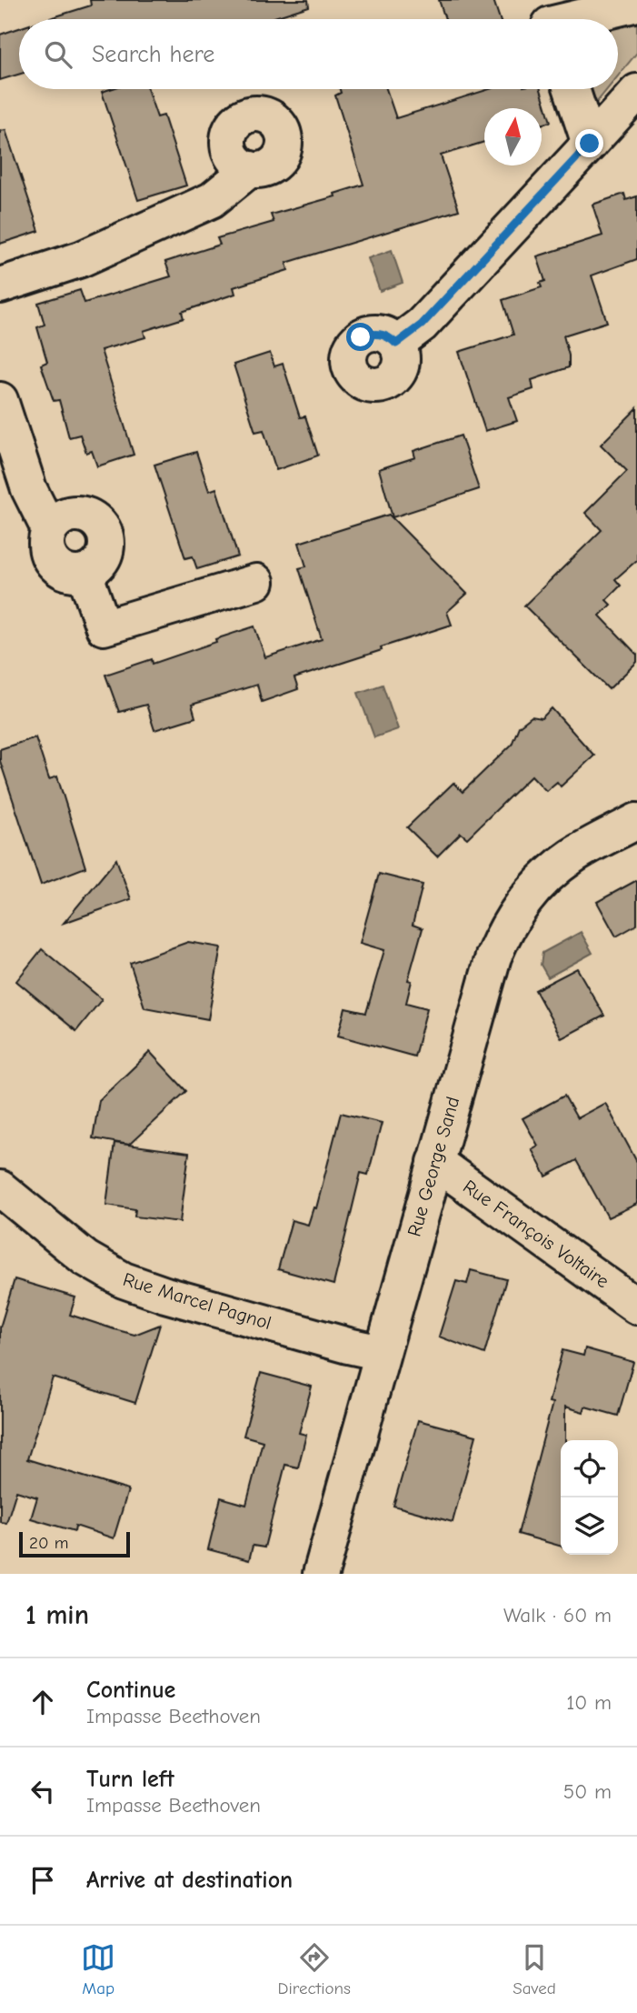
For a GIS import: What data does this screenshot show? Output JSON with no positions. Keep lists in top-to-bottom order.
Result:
{
  "streets": {
    "street": ["Rue George Sand", "Rue François Voltaire", "Rue Marcel Pagnol"]
  },
  "crossings": [
    ["Rue George Sand", "Rue François Voltaire"],
    ["Rue George Sand", "Rue Marcel Pagnol"]
  ],
  "scale_bar": "20 m",
  "north": "top",
  "page": {
    "search": "Search here",
    "scale": "20 m",
    "heading": ["1 min", "Walk · 60 m"],
    "list": [
      ["Continue", "Impasse Beethoven", "10 m"],
      ["Turn left", "Impasse Beethoven", "50 m"],
      "Arrive at destination"
    ],
    "nav": ["Map", "Directions", "Saved"]
  }
}
